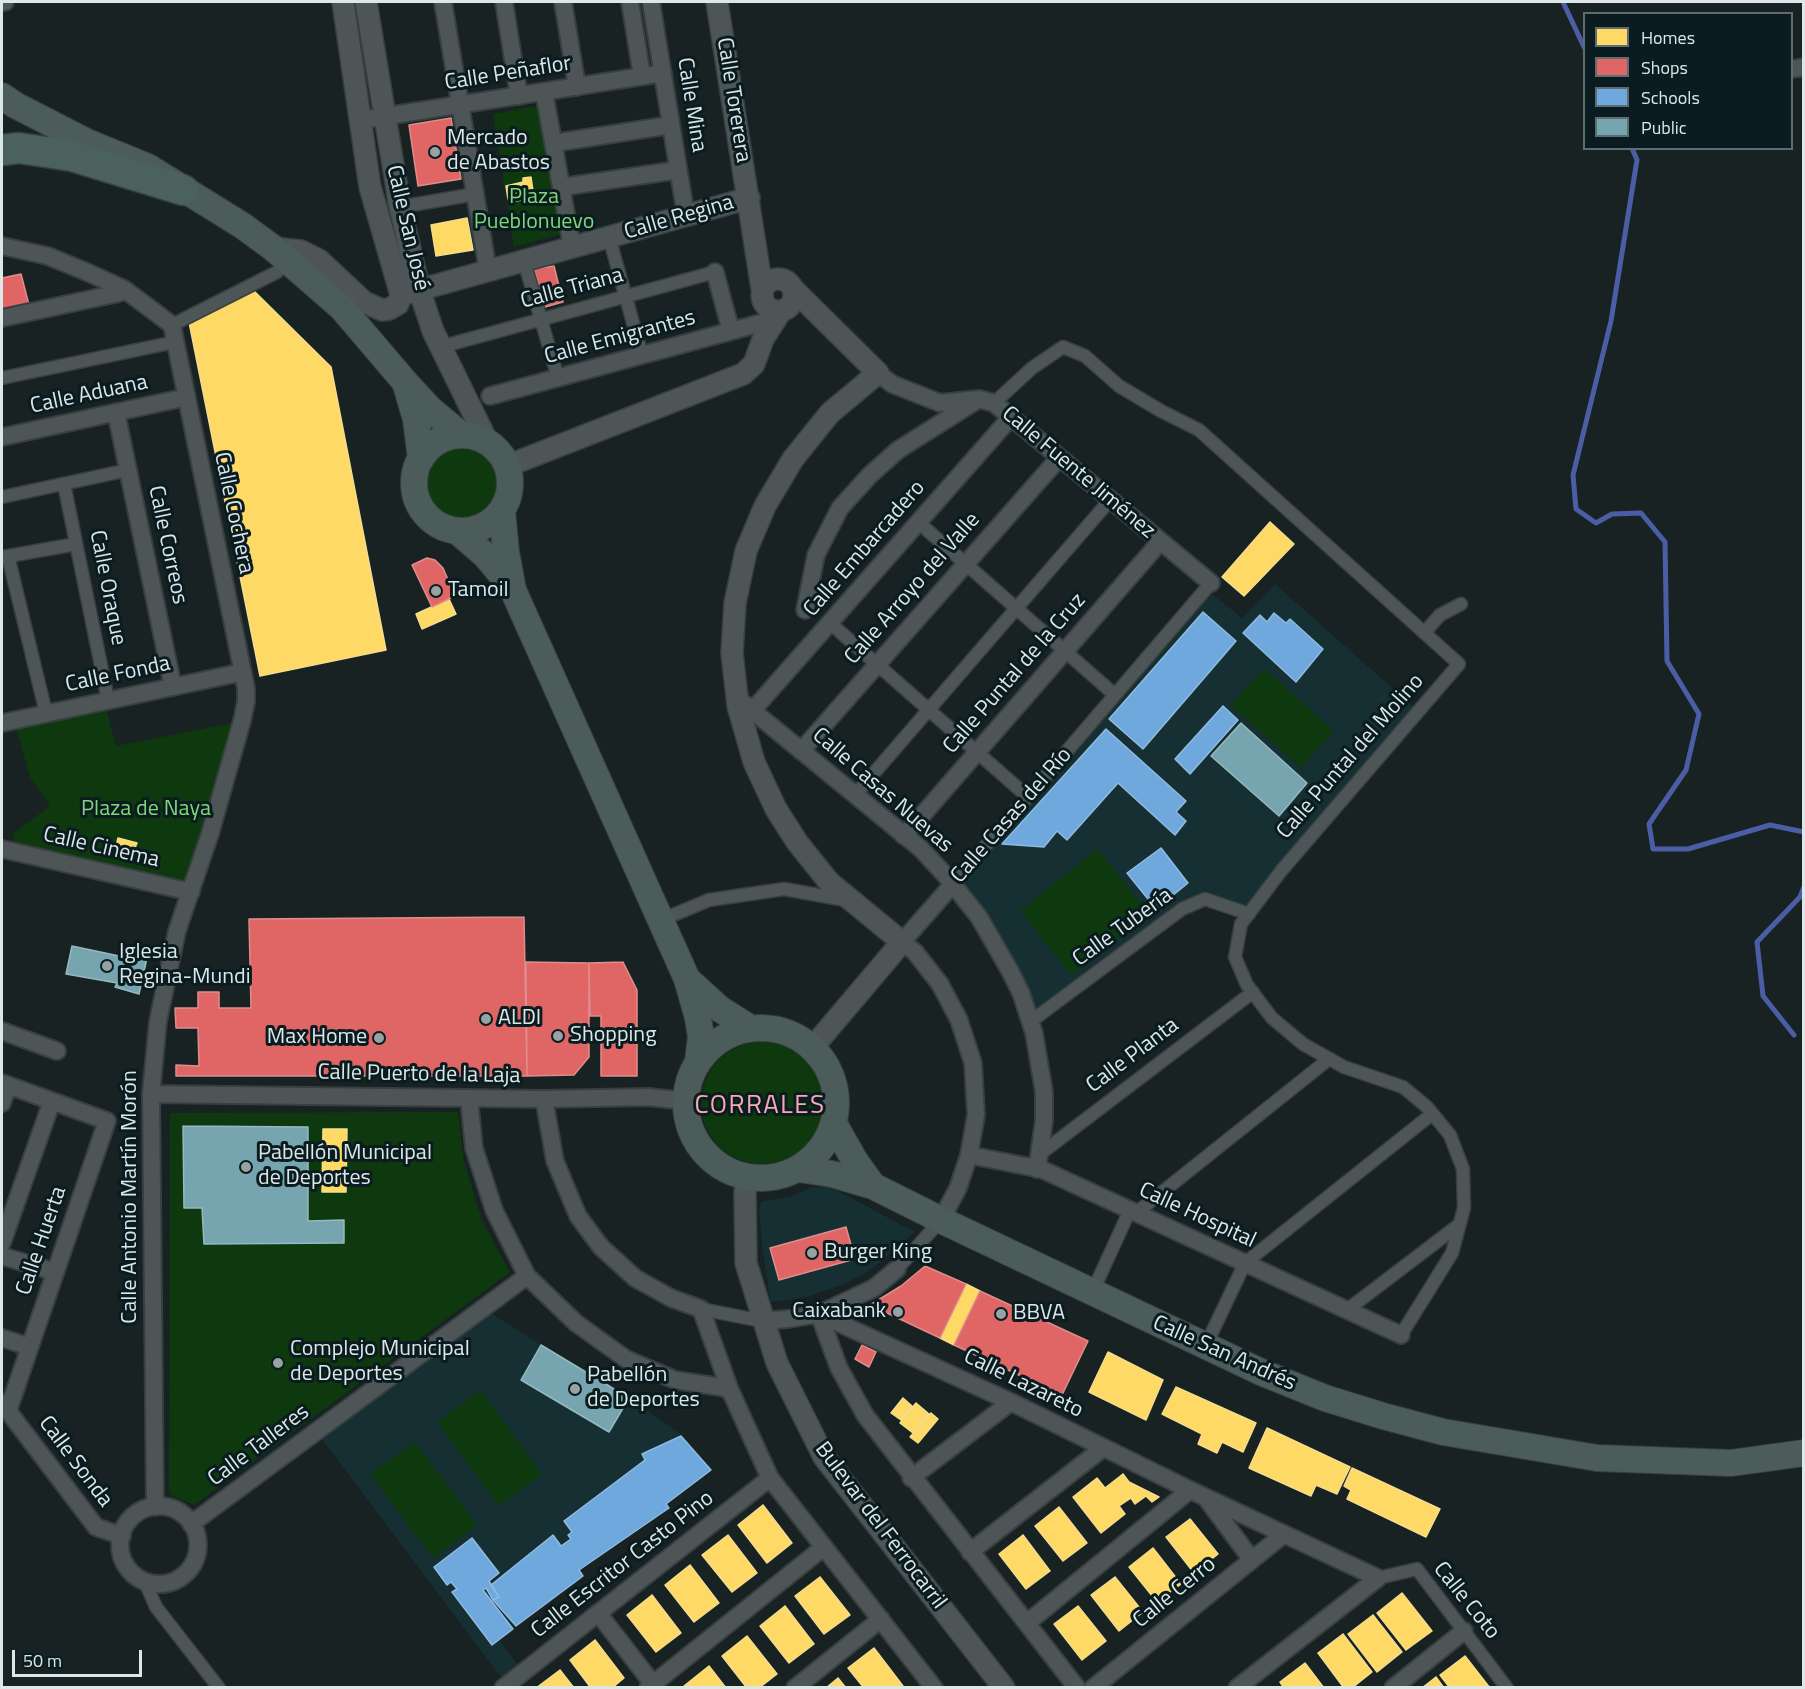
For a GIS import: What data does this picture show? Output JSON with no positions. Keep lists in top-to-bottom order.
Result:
{
  "streets": {
    "main road": ["Calle San Andrés"],
    "street": [
      "Calle Peñaflor",
      "Calle Torerera",
      "Calle Mina",
      "Calle Regina",
      "Calle San José",
      "Calle Triana",
      "Calle Emigrantes",
      "Calle Aduana",
      "Calle Fuente Jiménez",
      "Calle Cochera",
      "Calle Correos",
      "Calle Embarcadero",
      "Calle Oraque",
      "Calle Arroyo del Valle",
      "Calle Puntal de la Cruz",
      "Calle Fonda",
      "Calle Puntal del Molino",
      "Calle Casas Nuevas",
      "Calle Casas del Río",
      "Calle Cinema",
      "Calle Tubería",
      "Calle Planta",
      "Calle Puerto de la Laja",
      "Calle Antonio Martín Morón",
      "Calle Hospital",
      "Calle Huerta",
      "Calle Lazareto",
      "Calle Talleres",
      "Calle Sonda",
      "Bulevar del Ferrocarril",
      "Calle Escritor Casto Pino",
      "Calle Cerro",
      "Calle Coto"
    ]
  },
  "crossings": [
    ["Calle Peñaflor", "Calle Mina"],
    ["Calle Peñaflor", "Calle San José"],
    ["Calle Torerera", "Calle Regina"],
    ["Calle Torerera", "Calle Emigrantes"],
    ["Calle Torerera", "Calle Fuente Jiménez"],
    ["Calle Mina", "Calle Regina"],
    ["Calle Regina", "Calle San José"],
    ["Calle San José", "Calle Triana"],
    ["Calle Emigrantes", "Calle Fuente Jiménez"],
    ["Calle Aduana", "Calle Cochera"],
    ["Calle Aduana", "Calle Correos"],
    ["Calle Fuente Jiménez", "Calle Embarcadero"],
    ["Calle Fuente Jiménez", "Calle Arroyo del Valle"],
    ["Calle Fuente Jiménez", "Calle Puntal de la Cruz"],
    ["Calle Fuente Jiménez", "Calle Puntal del Molino"],
    ["Calle Fuente Jiménez", "Calle Casas del Río"],
    ["Calle Cochera", "Calle Fonda"],
    ["Calle Cochera", "Calle Cinema"],
    ["Calle Cochera", "Calle Antonio Martín Morón"],
    ["Calle Correos", "Calle Fonda"],
    ["Calle Embarcadero", "Calle Casas Nuevas"],
    ["Calle Oraque", "Calle Fonda"],
    ["Calle Arroyo del Valle", "Calle Casas Nuevas"],
    ["Calle Puntal de la Cruz", "Calle Casas Nuevas"],
    ["Calle Puntal del Molino", "Calle Tubería"],
    ["Calle Puntal del Molino", "Calle Planta"],
    ["Calle Puntal del Molino", "Calle Hospital"],
    ["Calle Casas Nuevas", "Calle Casas del Río"],
    ["Calle Casas Nuevas", "Calle Tubería"],
    ["Calle Casas Nuevas", "Calle Planta"],
    ["Calle Casas Nuevas", "Calle Hospital"],
    ["Calle Casas del Río", "Calle Puerto de la Laja"],
    ["Calle Casas del Río", "Calle San Andrés"],
    ["Calle Casas del Río", "Bulevar del Ferrocarril"],
    ["Calle Cinema", "Calle Antonio Martín Morón"],
    ["Calle Planta", "Calle Hospital"],
    ["Calle Puerto de la Laja", "Calle Antonio Martín Morón"],
    ["Calle Puerto de la Laja", "Calle San Andrés"],
    ["Calle Puerto de la Laja", "Bulevar del Ferrocarril"],
    ["Calle Antonio Martín Morón", "Calle Talleres"],
    ["Calle Antonio Martín Morón", "Calle Sonda"],
    ["Calle Huerta", "Calle Sonda"],
    ["Calle San Andrés", "Bulevar del Ferrocarril"],
    ["Calle Lazareto", "Calle Cerro"],
    ["Calle Lazareto", "Calle Coto"],
    ["Calle Talleres", "Calle Sonda"]
  ],
  "districts": ["CORRALES"],
  "parks": ["Plaza Pueblonuevo", "Plaza de Naya"],
  "places": [
    "Mercado de Abastos",
    "Tamoil",
    "Iglesia Regina-Mundi",
    "ALDI",
    "Shopping",
    "Max Home",
    "Pabellón Municipal de Deportes",
    "Burger King",
    "Caixabank",
    "BBVA",
    "Complejo Municipal de Deportes",
    "Pabellón de Deportes"
  ],
  "legend": [
    "Homes",
    "Shops",
    "Schools",
    "Public"
  ],
  "scale_bar": "50 m"
}
